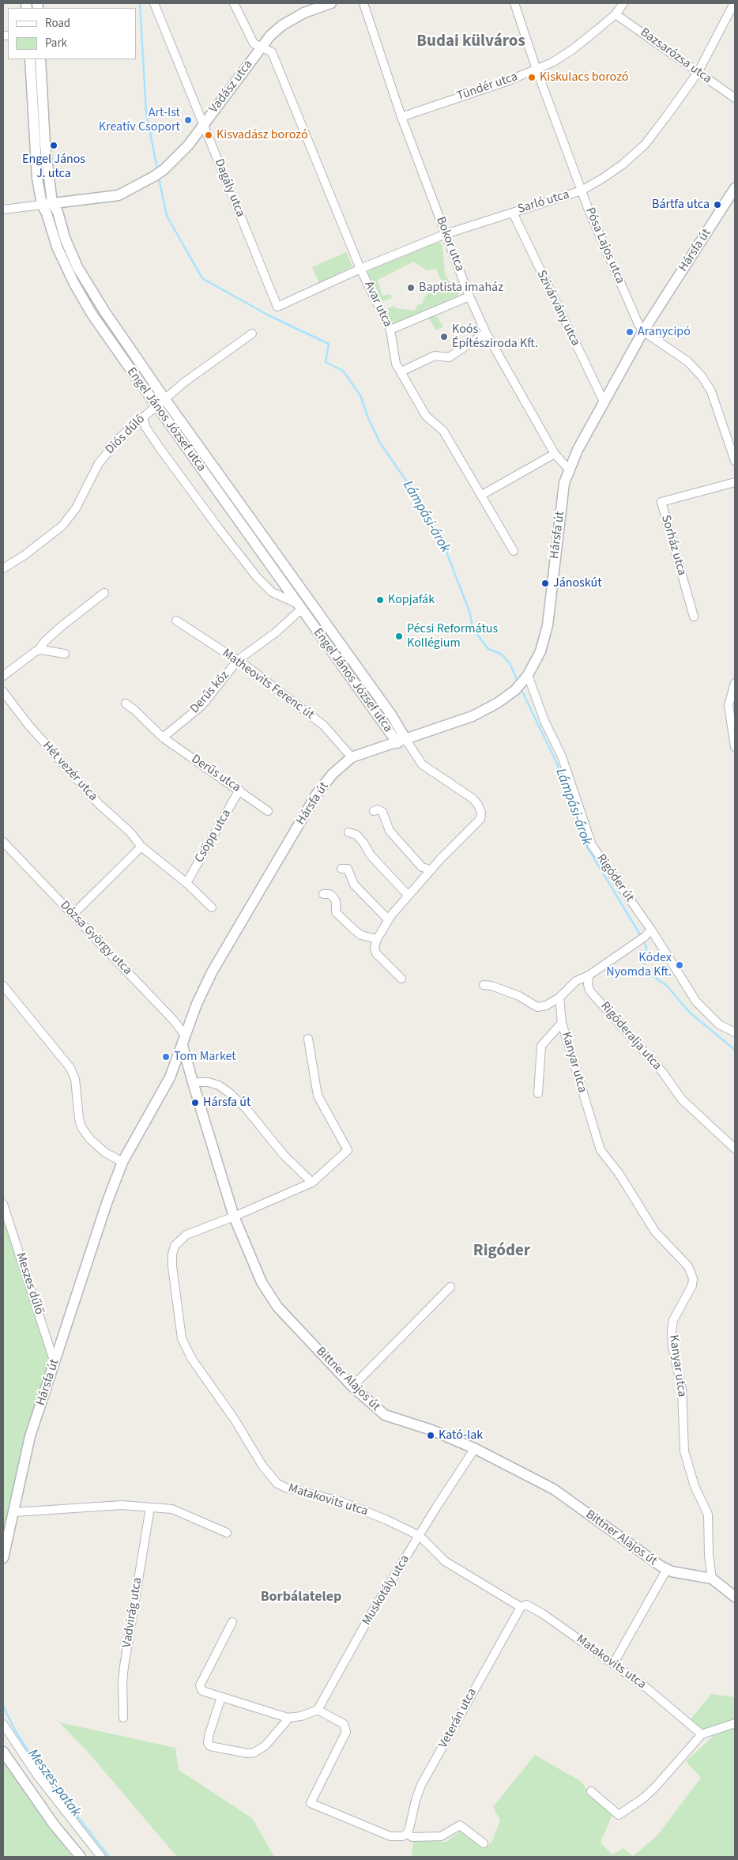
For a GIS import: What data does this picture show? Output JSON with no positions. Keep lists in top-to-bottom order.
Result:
{
  "streets": {
    "street": [
      "Bazsarózsa utca",
      "Vadász utca",
      "Tündér utca",
      "Dagály utca",
      "Sarló utca",
      "Bokor utca",
      "Pósa Lajos utca",
      "Hársfa út",
      "Avar utca",
      "Szivárvány utca",
      "Engel János József utca",
      "Diós dűlő",
      "Sorház utca",
      "Matheovits Ferenc út",
      "Derűs köz",
      "Hét vezér utca",
      "Derűs utca",
      "Csöpp utca",
      "Rigóder út",
      "Dózsa György utca",
      "Rigóderalja utca",
      "Kanyar utca",
      "Meszes dűlő",
      "Bittner Alajos út",
      "Matakovits utca",
      "Muskotály utca",
      "Vadvirág utca",
      "Veterán utca"
    ]
  },
  "crossings": [
    ["Bazsarózsa utca", "Tündér utca"],
    ["Bazsarózsa utca", "Sarló utca"],
    ["Vadász utca", "Dagály utca"],
    ["Vadász utca", "Avar utca"],
    ["Vadász utca", "Engel János József utca"],
    ["Tündér utca", "Bokor utca"],
    ["Tündér utca", "Pósa Lajos utca"],
    ["Dagály utca", "Sarló utca"],
    ["Sarló utca", "Bokor utca"],
    ["Sarló utca", "Pósa Lajos utca"],
    ["Sarló utca", "Avar utca"],
    ["Sarló utca", "Szivárvány utca"],
    ["Bokor utca", "Hársfa út"],
    ["Pósa Lajos utca", "Hársfa út"],
    ["Hársfa út", "Szivárvány utca"],
    ["Hársfa út", "Engel János József utca"],
    ["Hársfa út", "Matheovits Ferenc út"],
    ["Hársfa út", "Rigóder út"],
    ["Hársfa út", "Dózsa György utca"],
    ["Hársfa út", "Meszes dűlő"],
    ["Hársfa út", "Bittner Alajos út"],
    ["Engel János József utca", "Diós dűlő"],
    ["Engel János József utca", "Derűs köz"],
    ["Matheovits Ferenc út", "Derűs köz"],
    ["Derűs köz", "Derűs utca"],
    ["Hét vezér utca", "Csöpp utca"],
    ["Derűs utca", "Csöpp utca"],
    ["Dózsa György utca", "Bittner Alajos út"],
    ["Kanyar utca", "Bittner Alajos út"],
    ["Bittner Alajos út", "Matakovits utca"],
    ["Bittner Alajos út", "Muskotály utca"],
    ["Matakovits utca", "Muskotály utca"],
    ["Matakovits utca", "Veterán utca"]
  ],
  "districts": ["Budai külváros", "Rigóder", "Borbálatelep"],
  "water": ["Lámpási-árok", "Meszes-patak"],
  "places": [
    "Kiskulacs borozó",
    "Art-Ist Kreatív Csoport",
    "Kisvadász borozó",
    "Engel János J. utca",
    "Bártfa utca",
    "Baptista imaház",
    "Aranycipó",
    "Koós Építésziroda Kft.",
    "Jánoskút",
    "Kopjafák",
    "Pécsi Református Kollégium",
    "Kódex Nyomda Kft.",
    "Tom Market",
    "Hársfa út",
    "Kató-lak"
  ],
  "legend": ["Road", "Park"]
}
